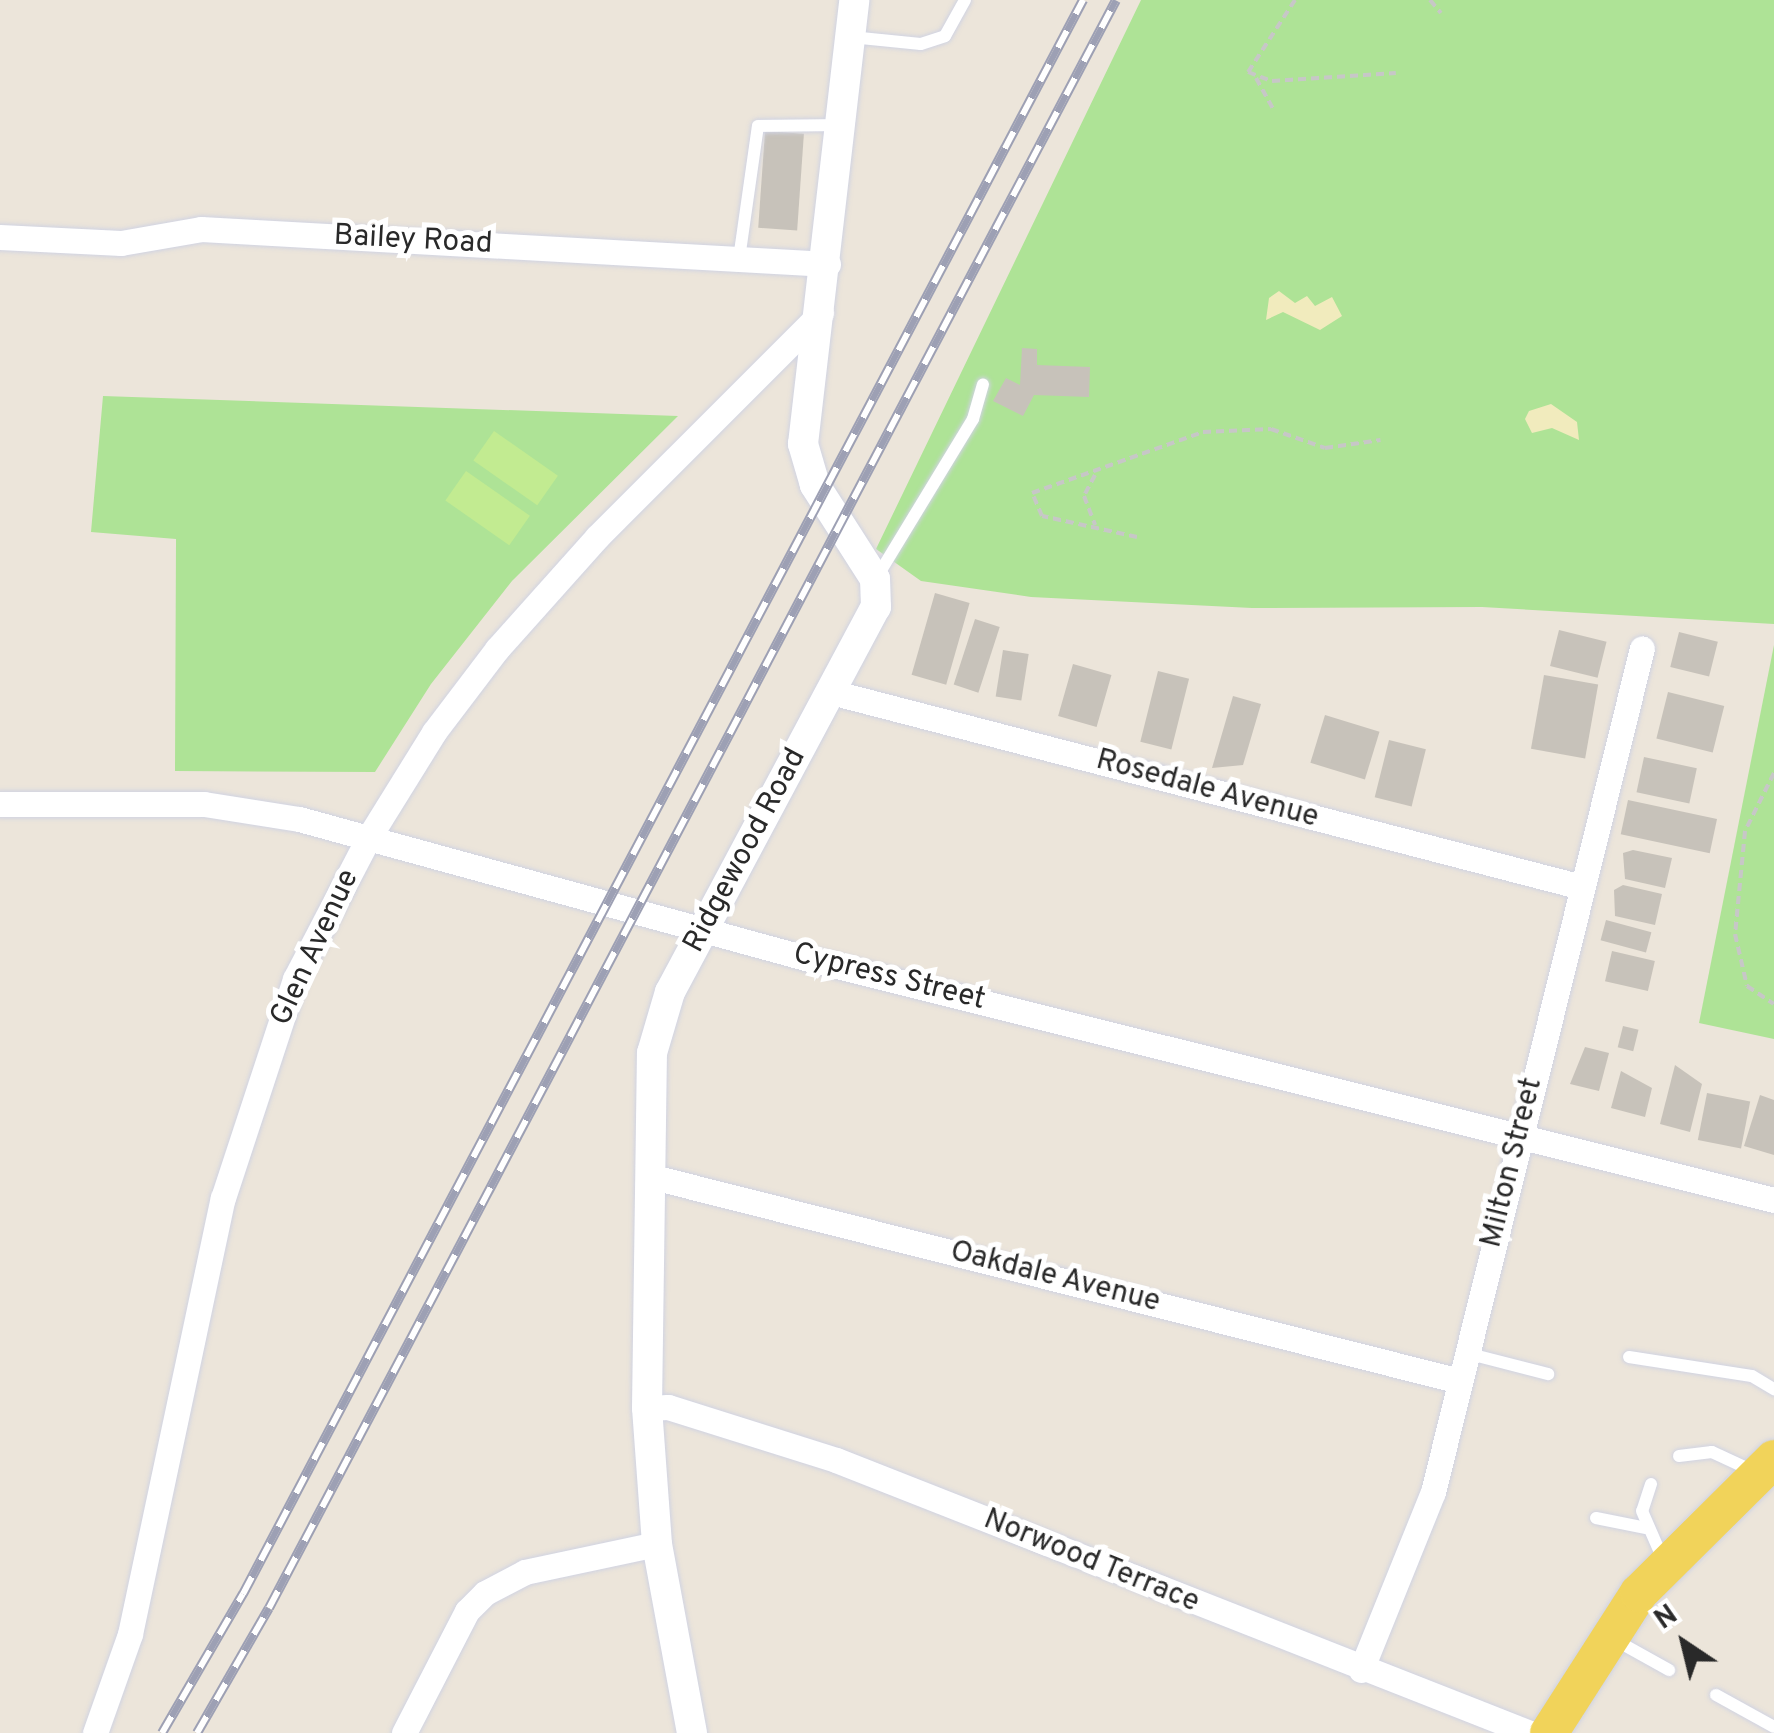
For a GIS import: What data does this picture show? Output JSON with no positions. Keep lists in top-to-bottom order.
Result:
{
  "streets": {
    "street": [
      "Bailey Road",
      "Rosedale Avenue",
      "Ridgewood Road",
      "Glen Avenue",
      "Cypress Street",
      "Milton Street",
      "Oakdale Avenue",
      "Norwood Terrace"
    ]
  },
  "crossings": [
    ["Rosedale Avenue", "Ridgewood Road"],
    ["Rosedale Avenue", "Milton Street"],
    ["Ridgewood Road", "Cypress Street"],
    ["Ridgewood Road", "Oakdale Avenue"],
    ["Ridgewood Road", "Norwood Terrace"],
    ["Glen Avenue", "Cypress Street"],
    ["Cypress Street", "Milton Street"],
    ["Milton Street", "Oakdale Avenue"],
    ["Milton Street", "Norwood Terrace"]
  ],
  "north": "top left"
}
